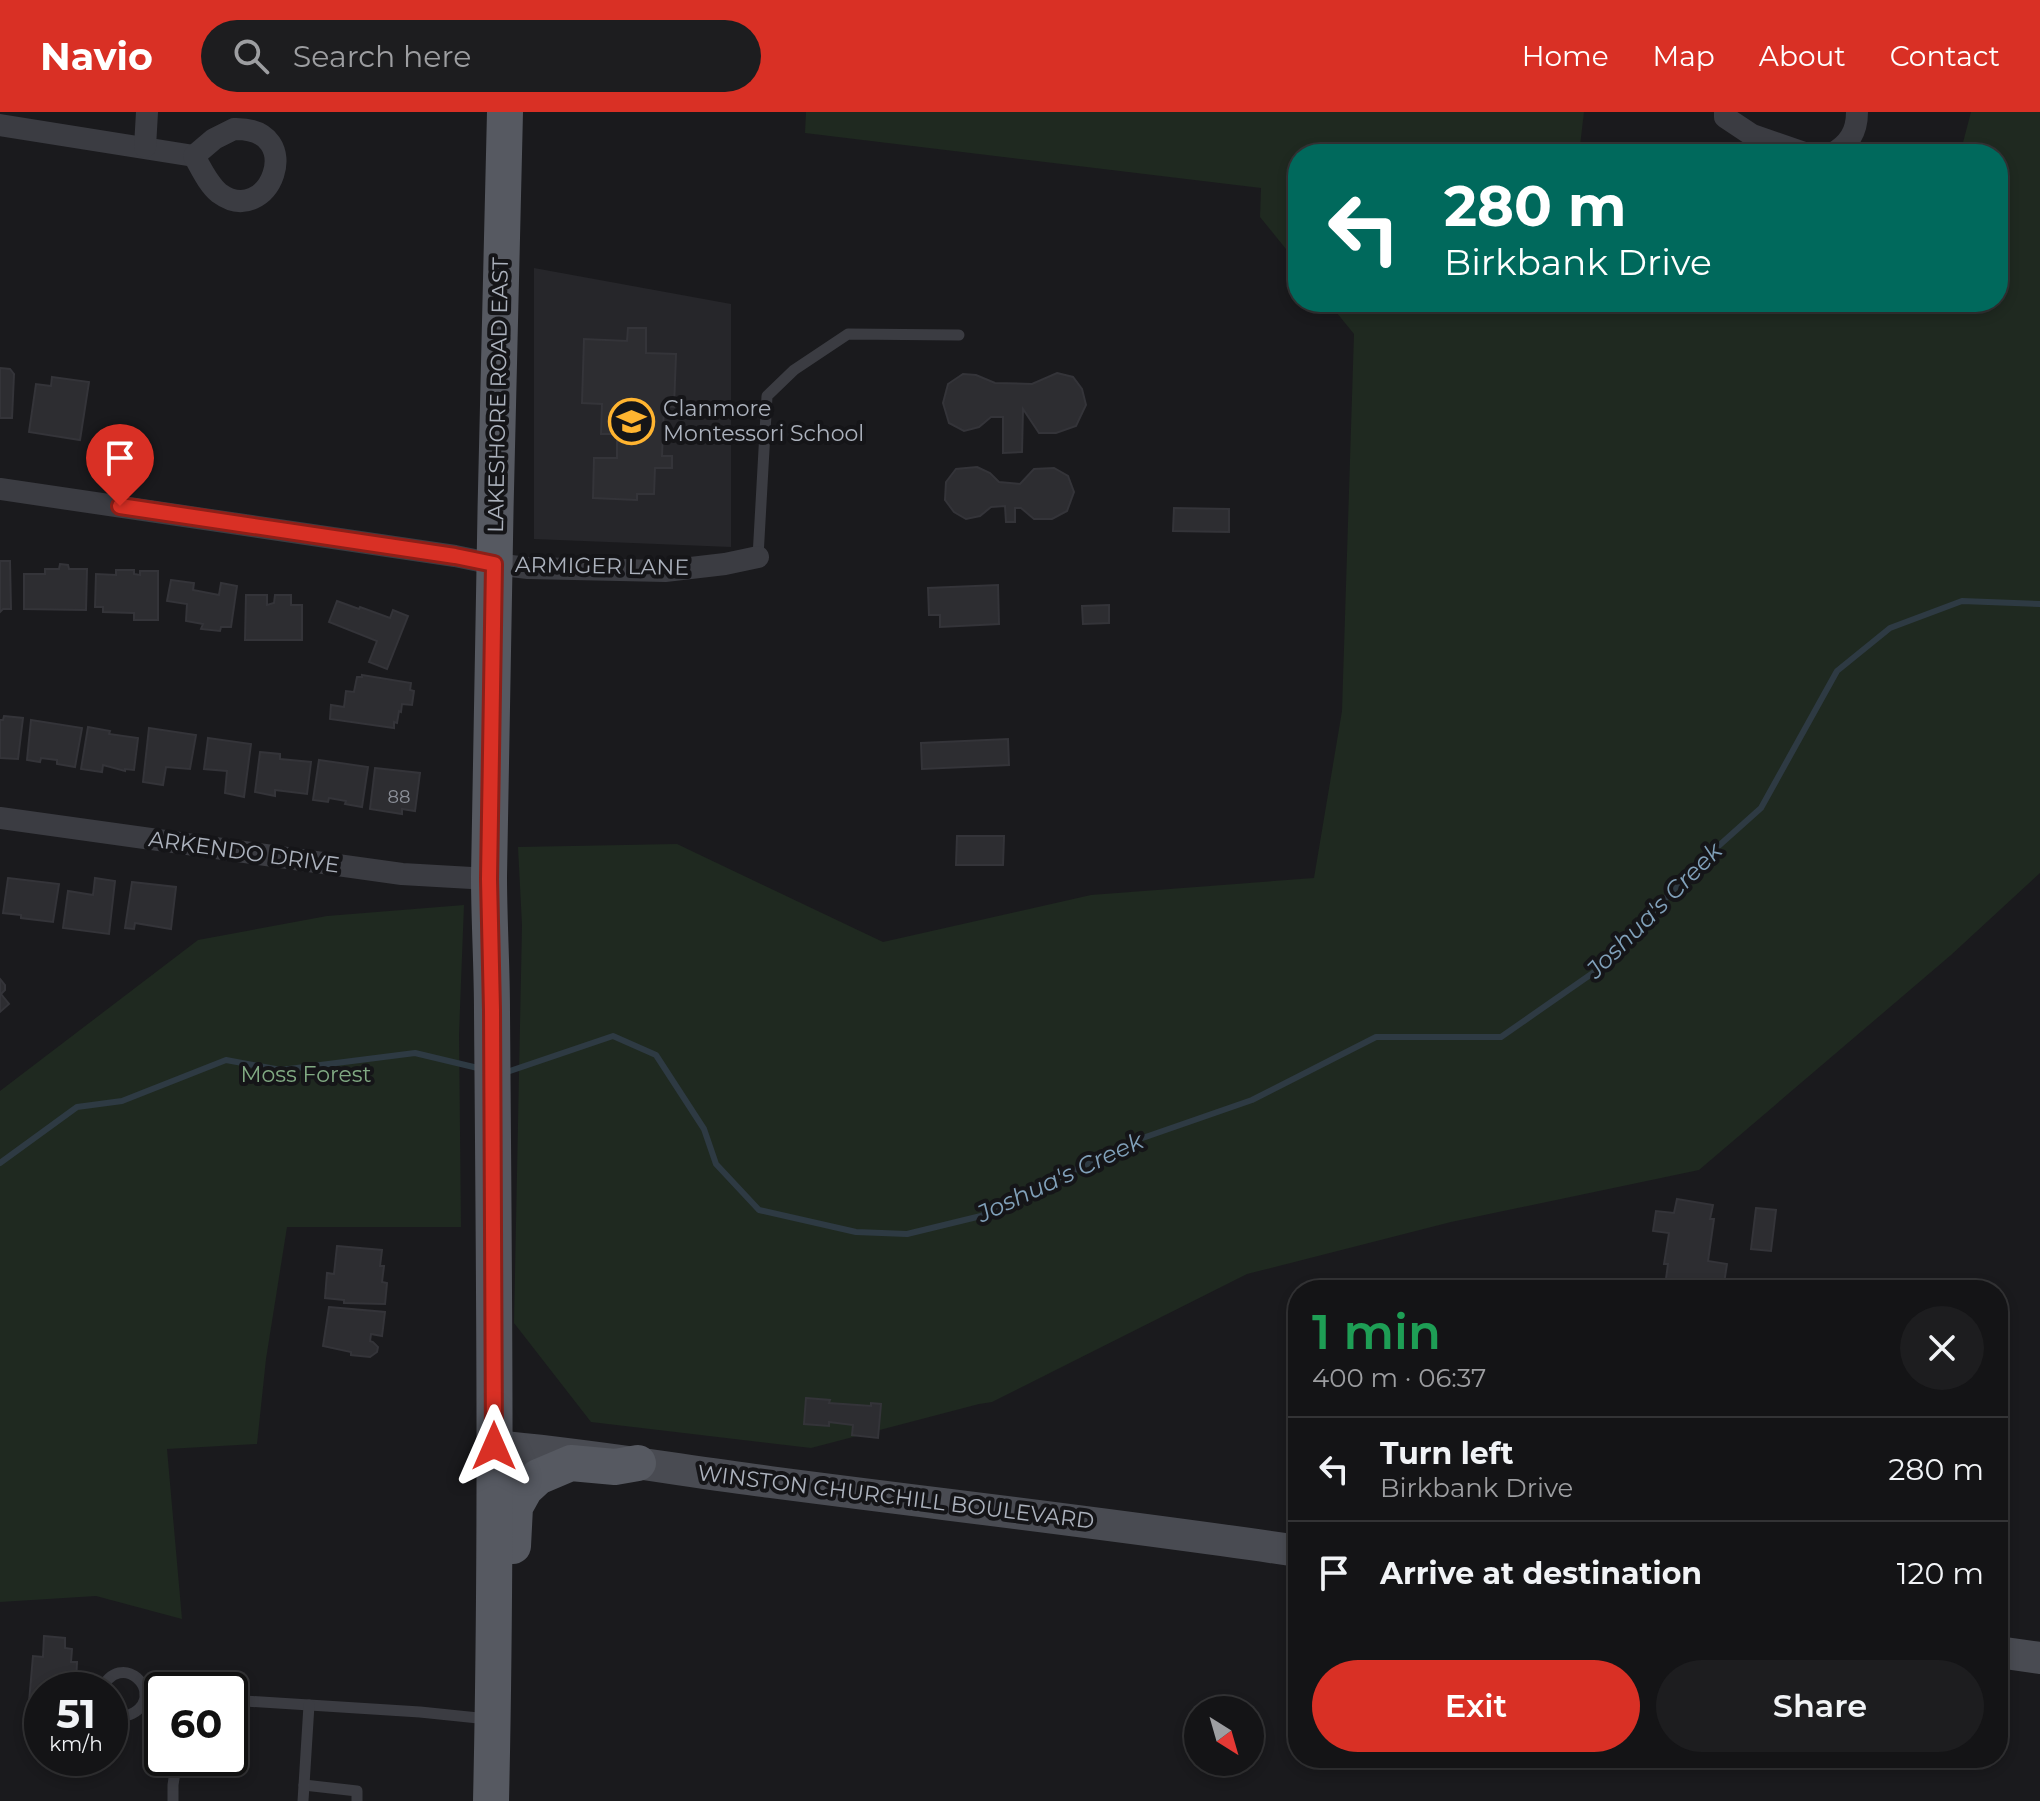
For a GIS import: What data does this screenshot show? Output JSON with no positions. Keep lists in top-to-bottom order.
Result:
{
  "streets": {
    "main road": ["LAKESHORE ROAD EAST", "WINSTON CHURCHILL BOULEVARD"],
    "street": ["ARMIGER LANE", "ARKENDO DRIVE"]
  },
  "crossings": [
    ["LAKESHORE ROAD EAST", "ARMIGER LANE"],
    ["LAKESHORE ROAD EAST", "ARKENDO DRIVE"],
    ["LAKESHORE ROAD EAST", "WINSTON CHURCHILL BOULEVARD"]
  ],
  "water": ["Joshua's Creek"],
  "parks": ["Moss Forest"],
  "places": {
    "school or university": ["Clanmore Montessori School"]
  },
  "house_numbers": ["88"],
  "north": "bottom right",
  "page": {
    "header": "Navio",
    "search": "Search here",
    "nav": [
      "Home",
      "Map",
      "About",
      "Contact"
    ],
    "turn": ["280 m", "Birkbank Drive"],
    "heading": ["1 min", "400 m · 06:37"],
    "list": [
      {
        "name": "Turn left",
        "note": "Birkbank Drive",
        "value": "280 m"
      },
      {
        "name": "Arrive at destination",
        "value": "120 m"
      }
    ],
    "buttons": ["Exit", "Share"],
    "speed": "51 km/h",
    "limit": "60"
  }
}
